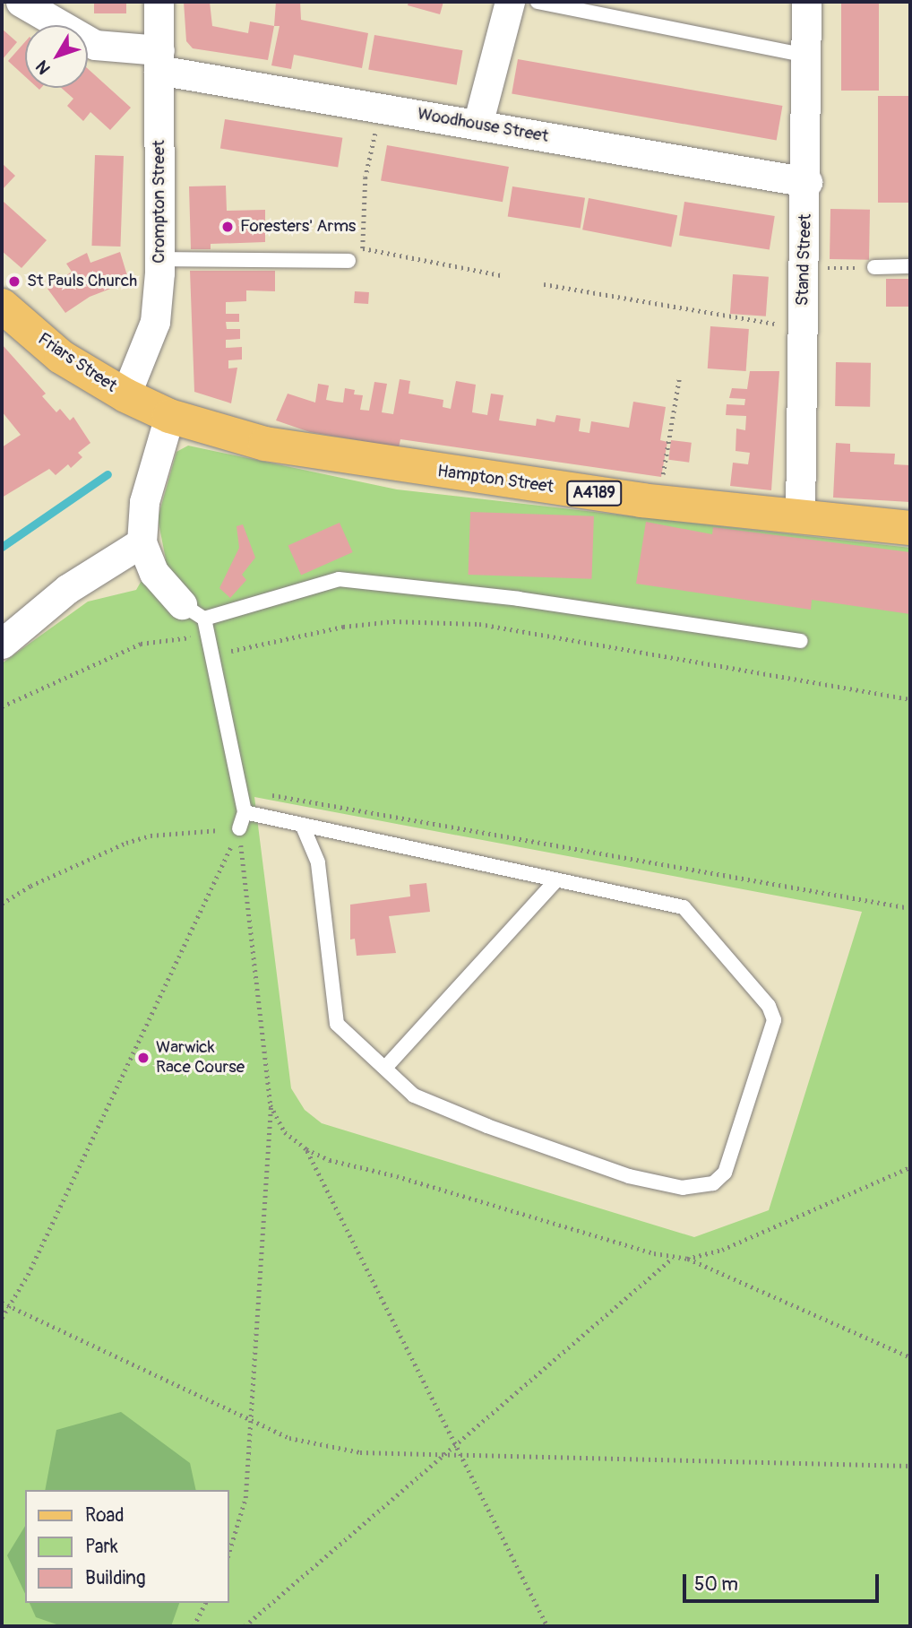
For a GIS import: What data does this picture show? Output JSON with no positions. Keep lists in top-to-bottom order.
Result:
{
  "streets": {
    "main road": ["Friars Street", "Hampton Street", "A4189"],
    "street": ["Woodhouse Street", "Crompton Street", "Stand Street"]
  },
  "crossings": [
    ["Woodhouse Street", "Crompton Street"],
    ["Woodhouse Street", "Stand Street"],
    ["Crompton Street", "Friars Street"],
    ["Crompton Street", "Hampton Street"],
    ["Stand Street", "Hampton Street"],
    ["Friars Street", "Hampton Street"]
  ],
  "places": ["Foresters' Arms", "St Pauls Church", "Warwick Race Course"],
  "legend": ["Road", "Park", "Building"],
  "scale_bar": "50 m",
  "north": "bottom left"
}
